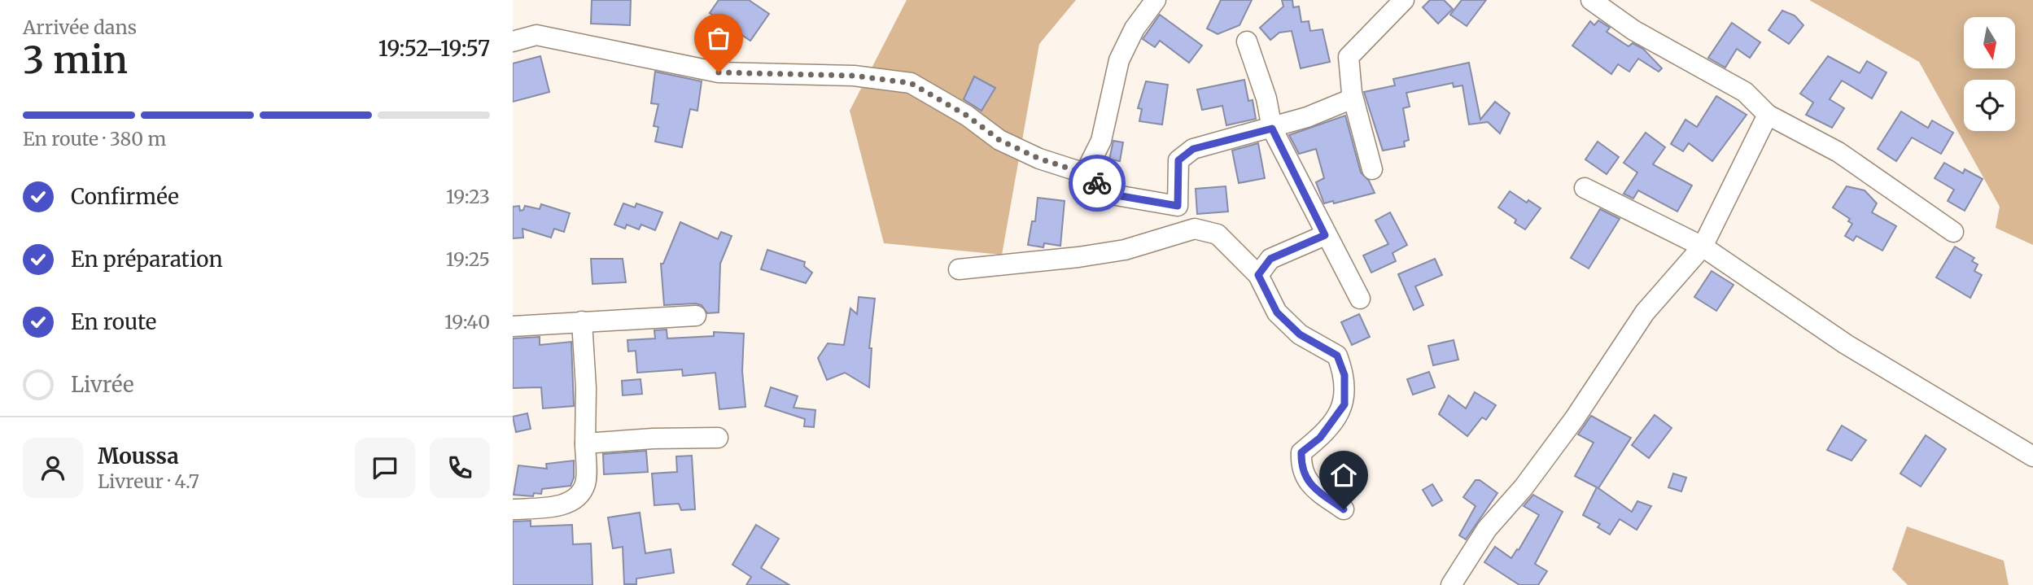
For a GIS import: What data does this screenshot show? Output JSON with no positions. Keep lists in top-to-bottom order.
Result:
{
  "north": "bottom",
  "page": {
    "heading": ["3 min", "Arrivée dans", "19:52–19:57"],
    "panel": ["Moussa", "Livreur · 4.7"],
    "bar": "En route · 380 m",
    "list": [
      ["Confirmée", "19:23"],
      ["En préparation", "19:25"],
      ["En route", "19:40"],
      "Livrée"
    ]
  }
}
